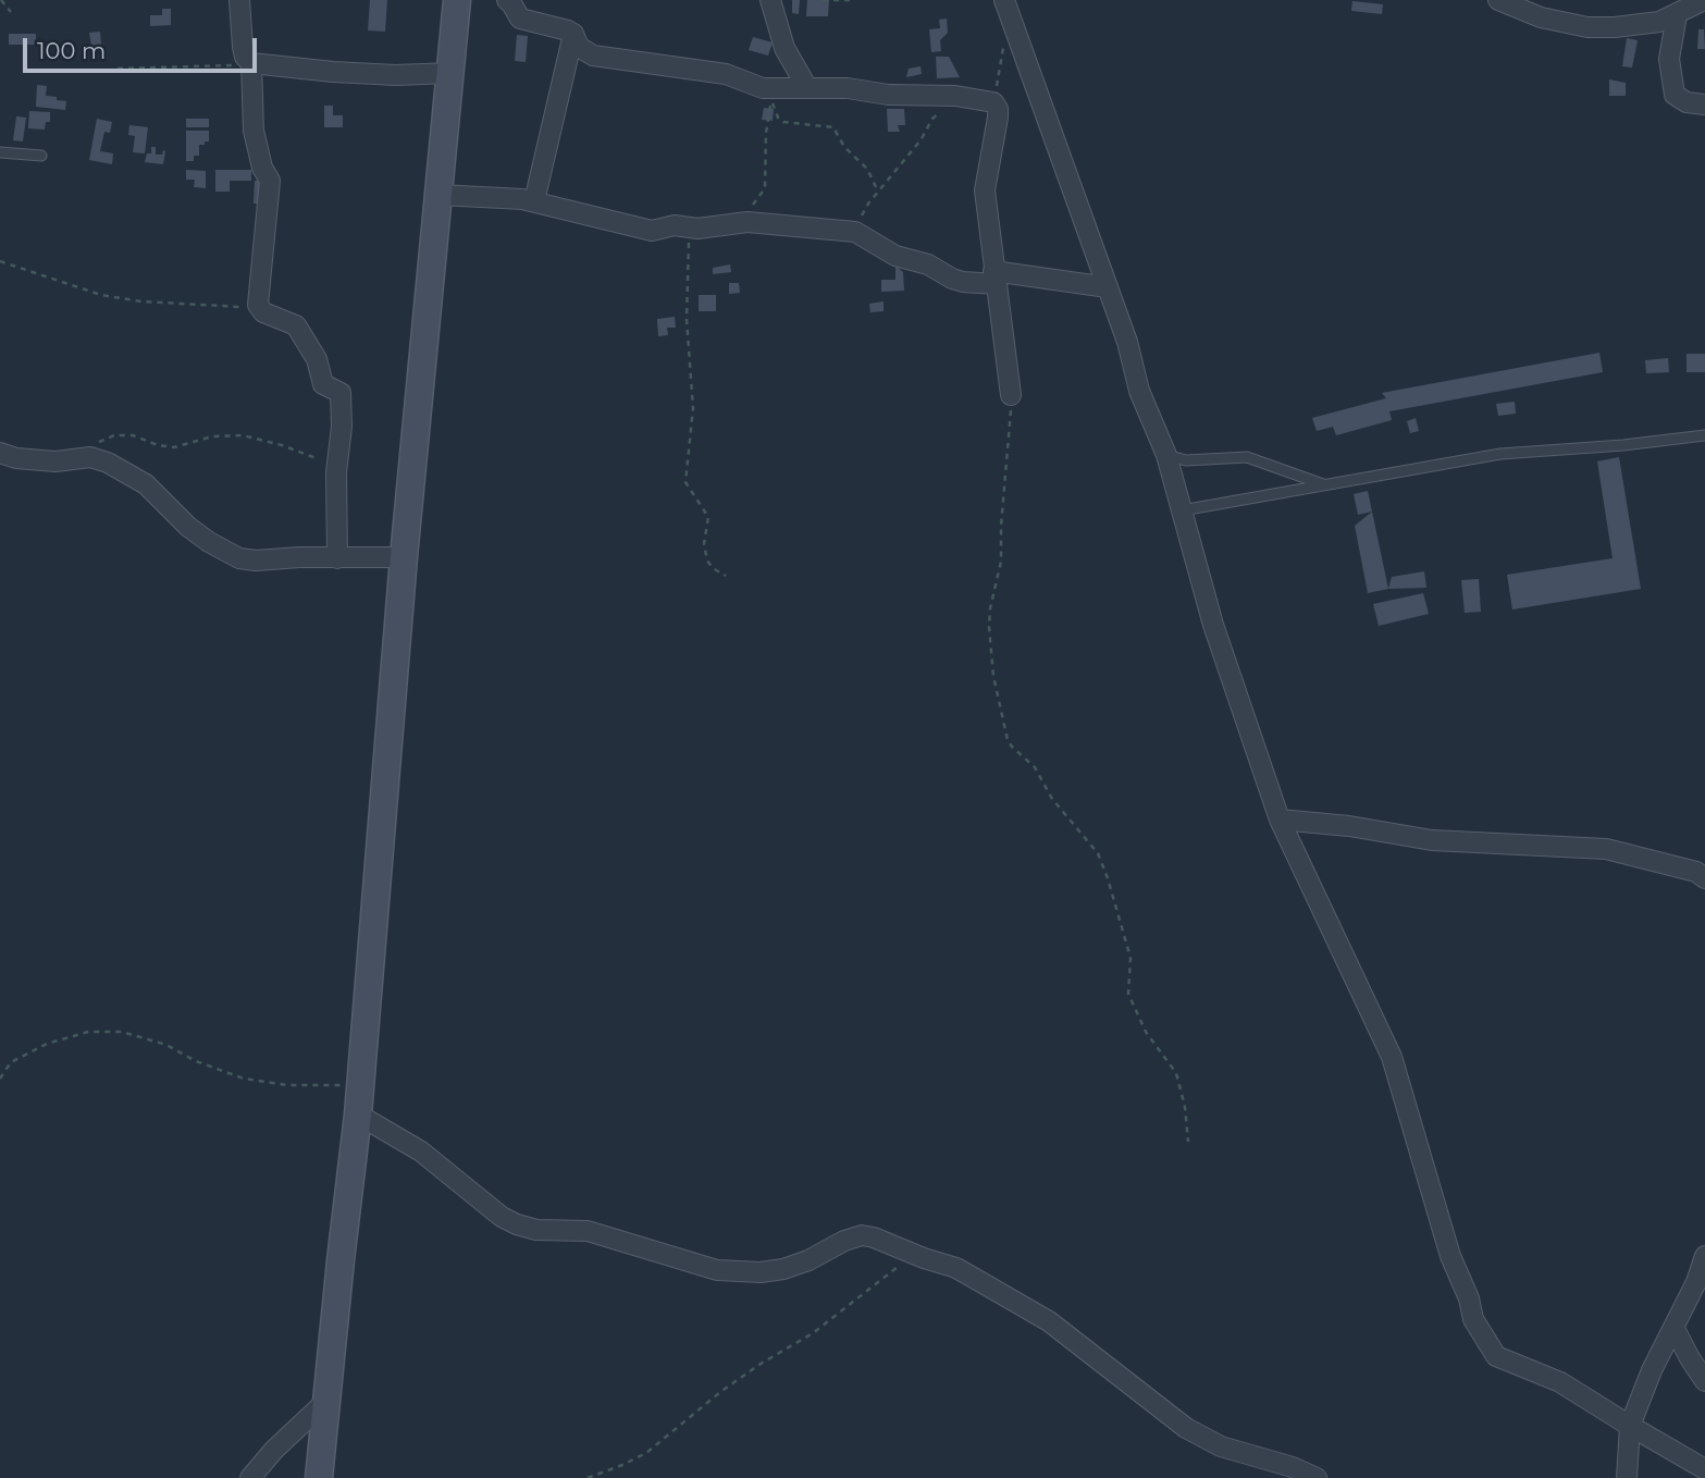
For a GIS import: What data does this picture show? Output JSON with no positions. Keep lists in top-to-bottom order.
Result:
{
  "scale_bar": "100 m"
}
